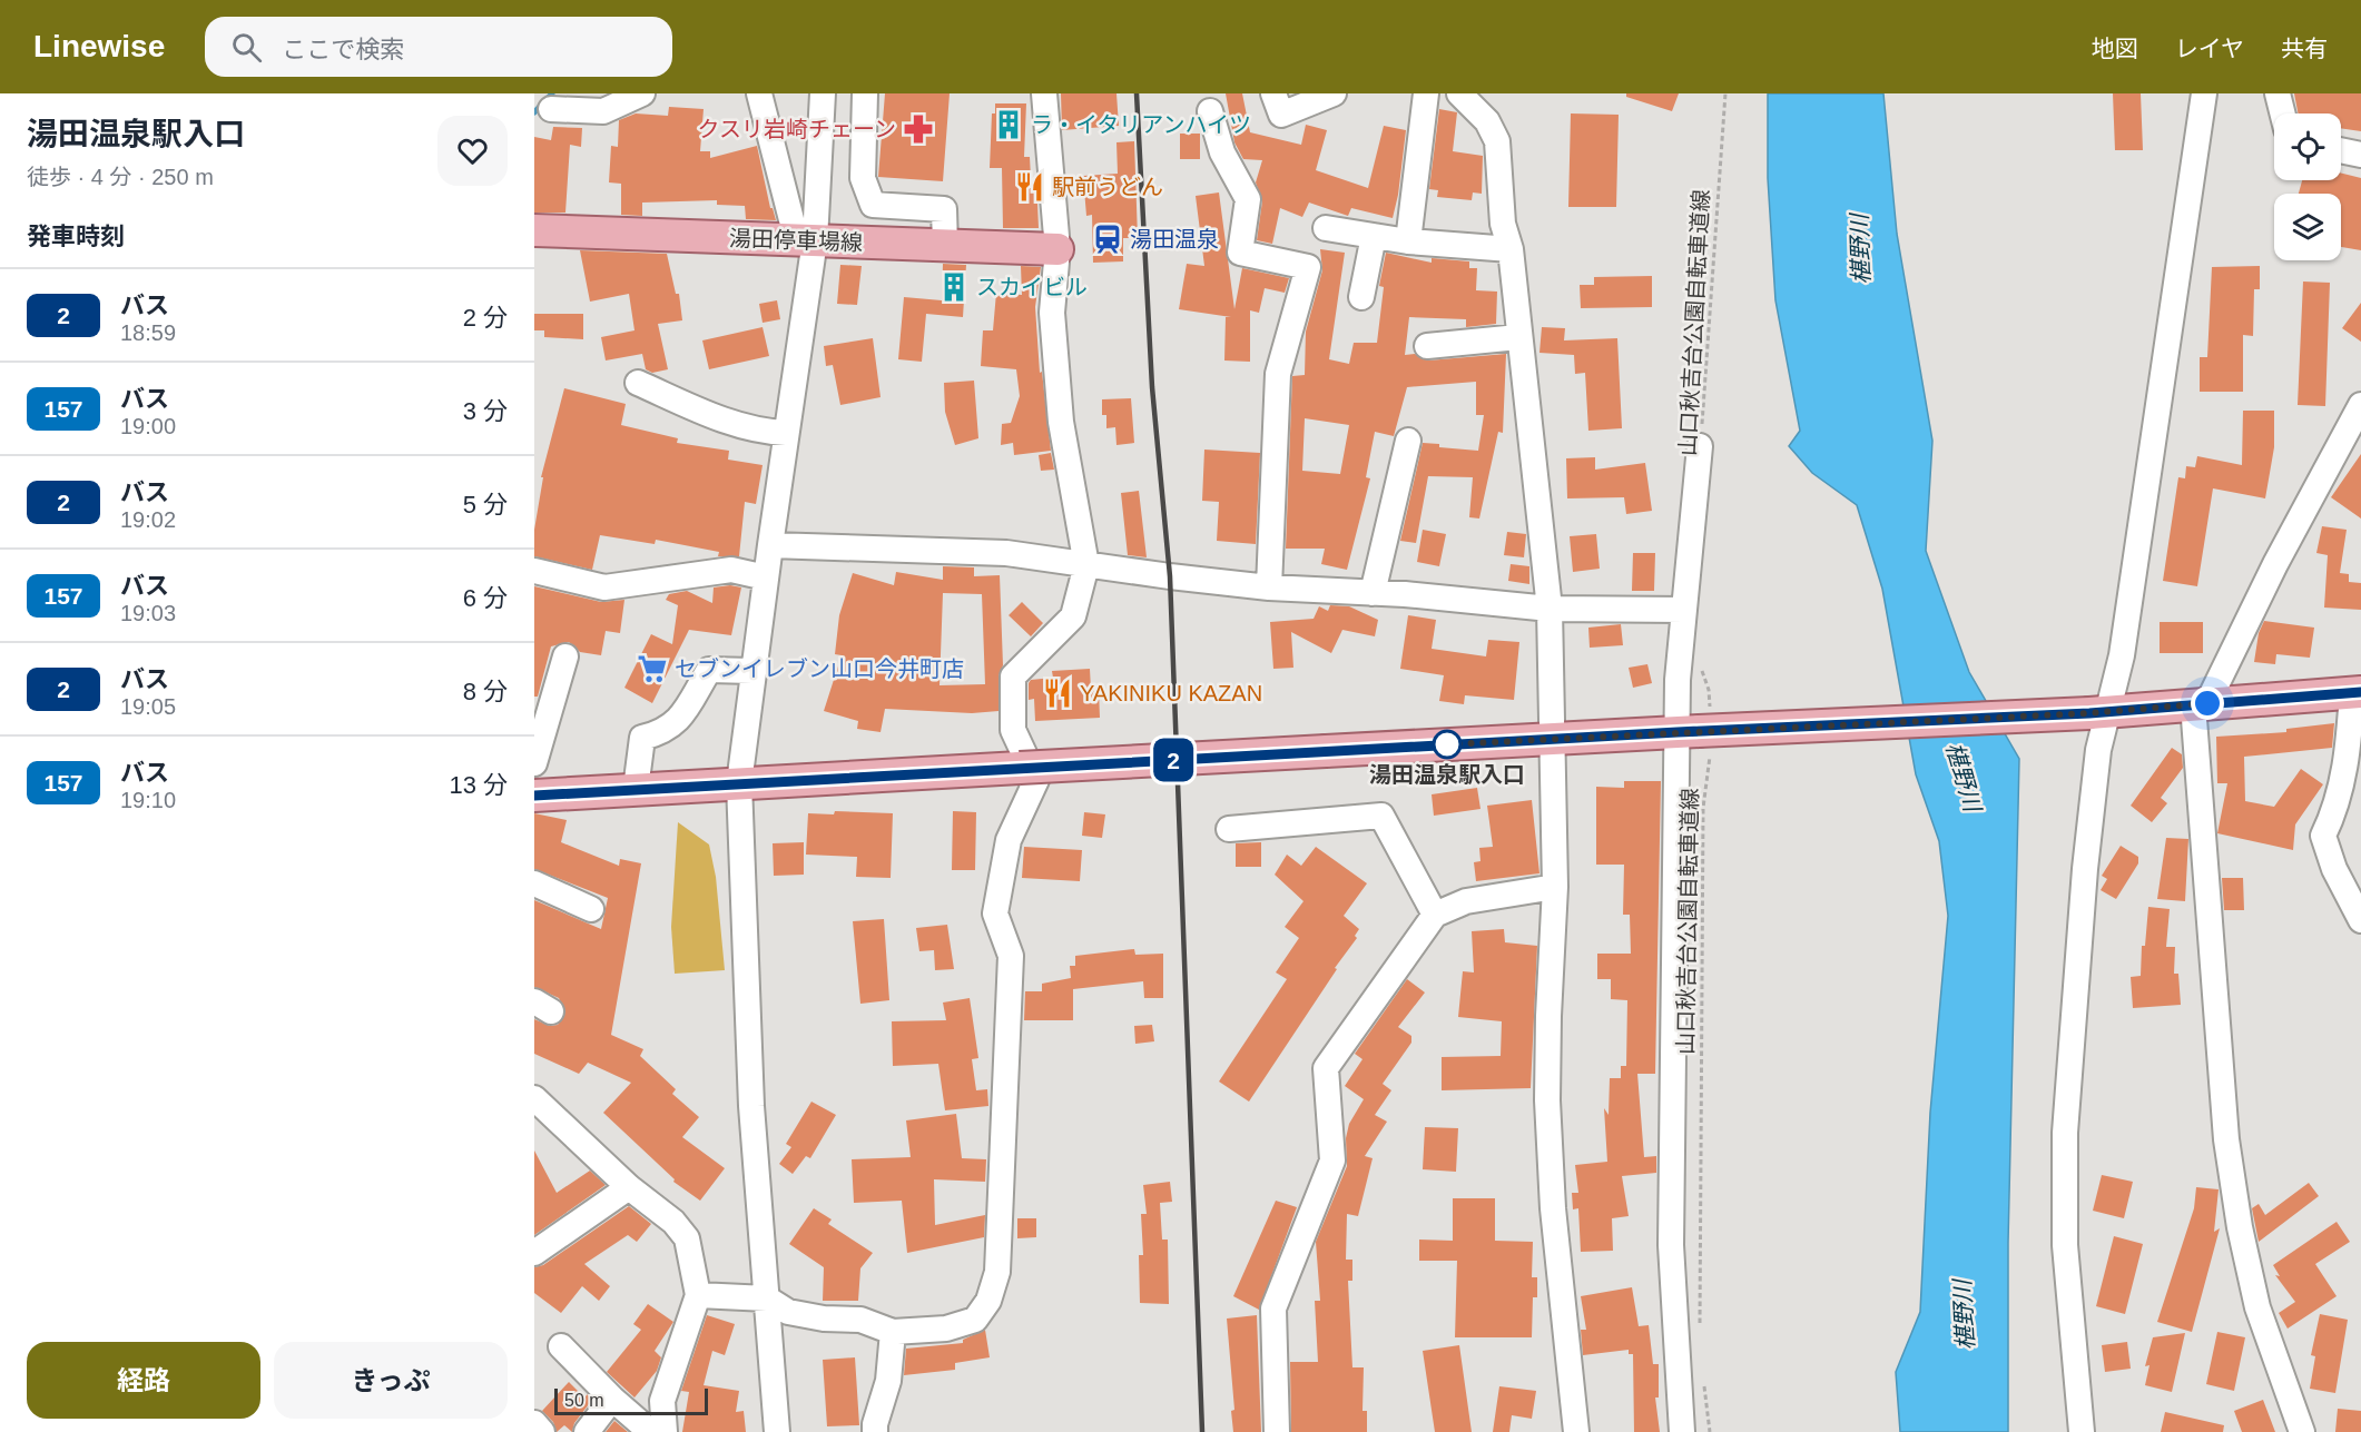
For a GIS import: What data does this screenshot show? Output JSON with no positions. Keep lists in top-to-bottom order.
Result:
{
  "streets": {
    "main road": ["湯田停車場線"],
    "path": ["山口秋吉台公園自転車道線"]
  },
  "water": ["椹野川"],
  "places": {
    "building": ["ラ・イタリアンハイツ", "スカイビル"],
    "pharmacy": ["クスリ岩崎チェーン"],
    "restaurant": ["駅前うどん", "YAKINIKU KAZAN"],
    "station": ["湯田温泉"],
    "supermarket": ["セブンイレブン山口今井町店"],
    "other": ["湯田温泉駅入口"]
  },
  "lines": ["bus line 2"],
  "scale_bar": "50 m",
  "page": {
    "header": "Linewise",
    "search": "ここで検索",
    "nav": ["地図", "レイヤ", "共有"],
    "heading": [
      ["湯田温泉駅入口", "徒歩 · 4 分 · 250 m"],
      "発車時刻"
    ],
    "on_map": "2",
    "list": [
      {
        "mark": "2",
        "name": "バス",
        "note": "18:59",
        "value": "2 分"
      },
      {
        "mark": "157",
        "name": "バス",
        "note": "19:00",
        "value": "3 分"
      },
      {
        "mark": "2",
        "name": "バス",
        "note": "19:02",
        "value": "5 分"
      },
      {
        "mark": "157",
        "name": "バス",
        "note": "19:03",
        "value": "6 分"
      },
      {
        "mark": "2",
        "name": "バス",
        "note": "19:05",
        "value": "8 分"
      },
      {
        "mark": "157",
        "name": "バス",
        "note": "19:10",
        "value": "13 分"
      }
    ],
    "buttons": ["経路", "きっぷ"],
    "scale": "50 m"
  }
}
